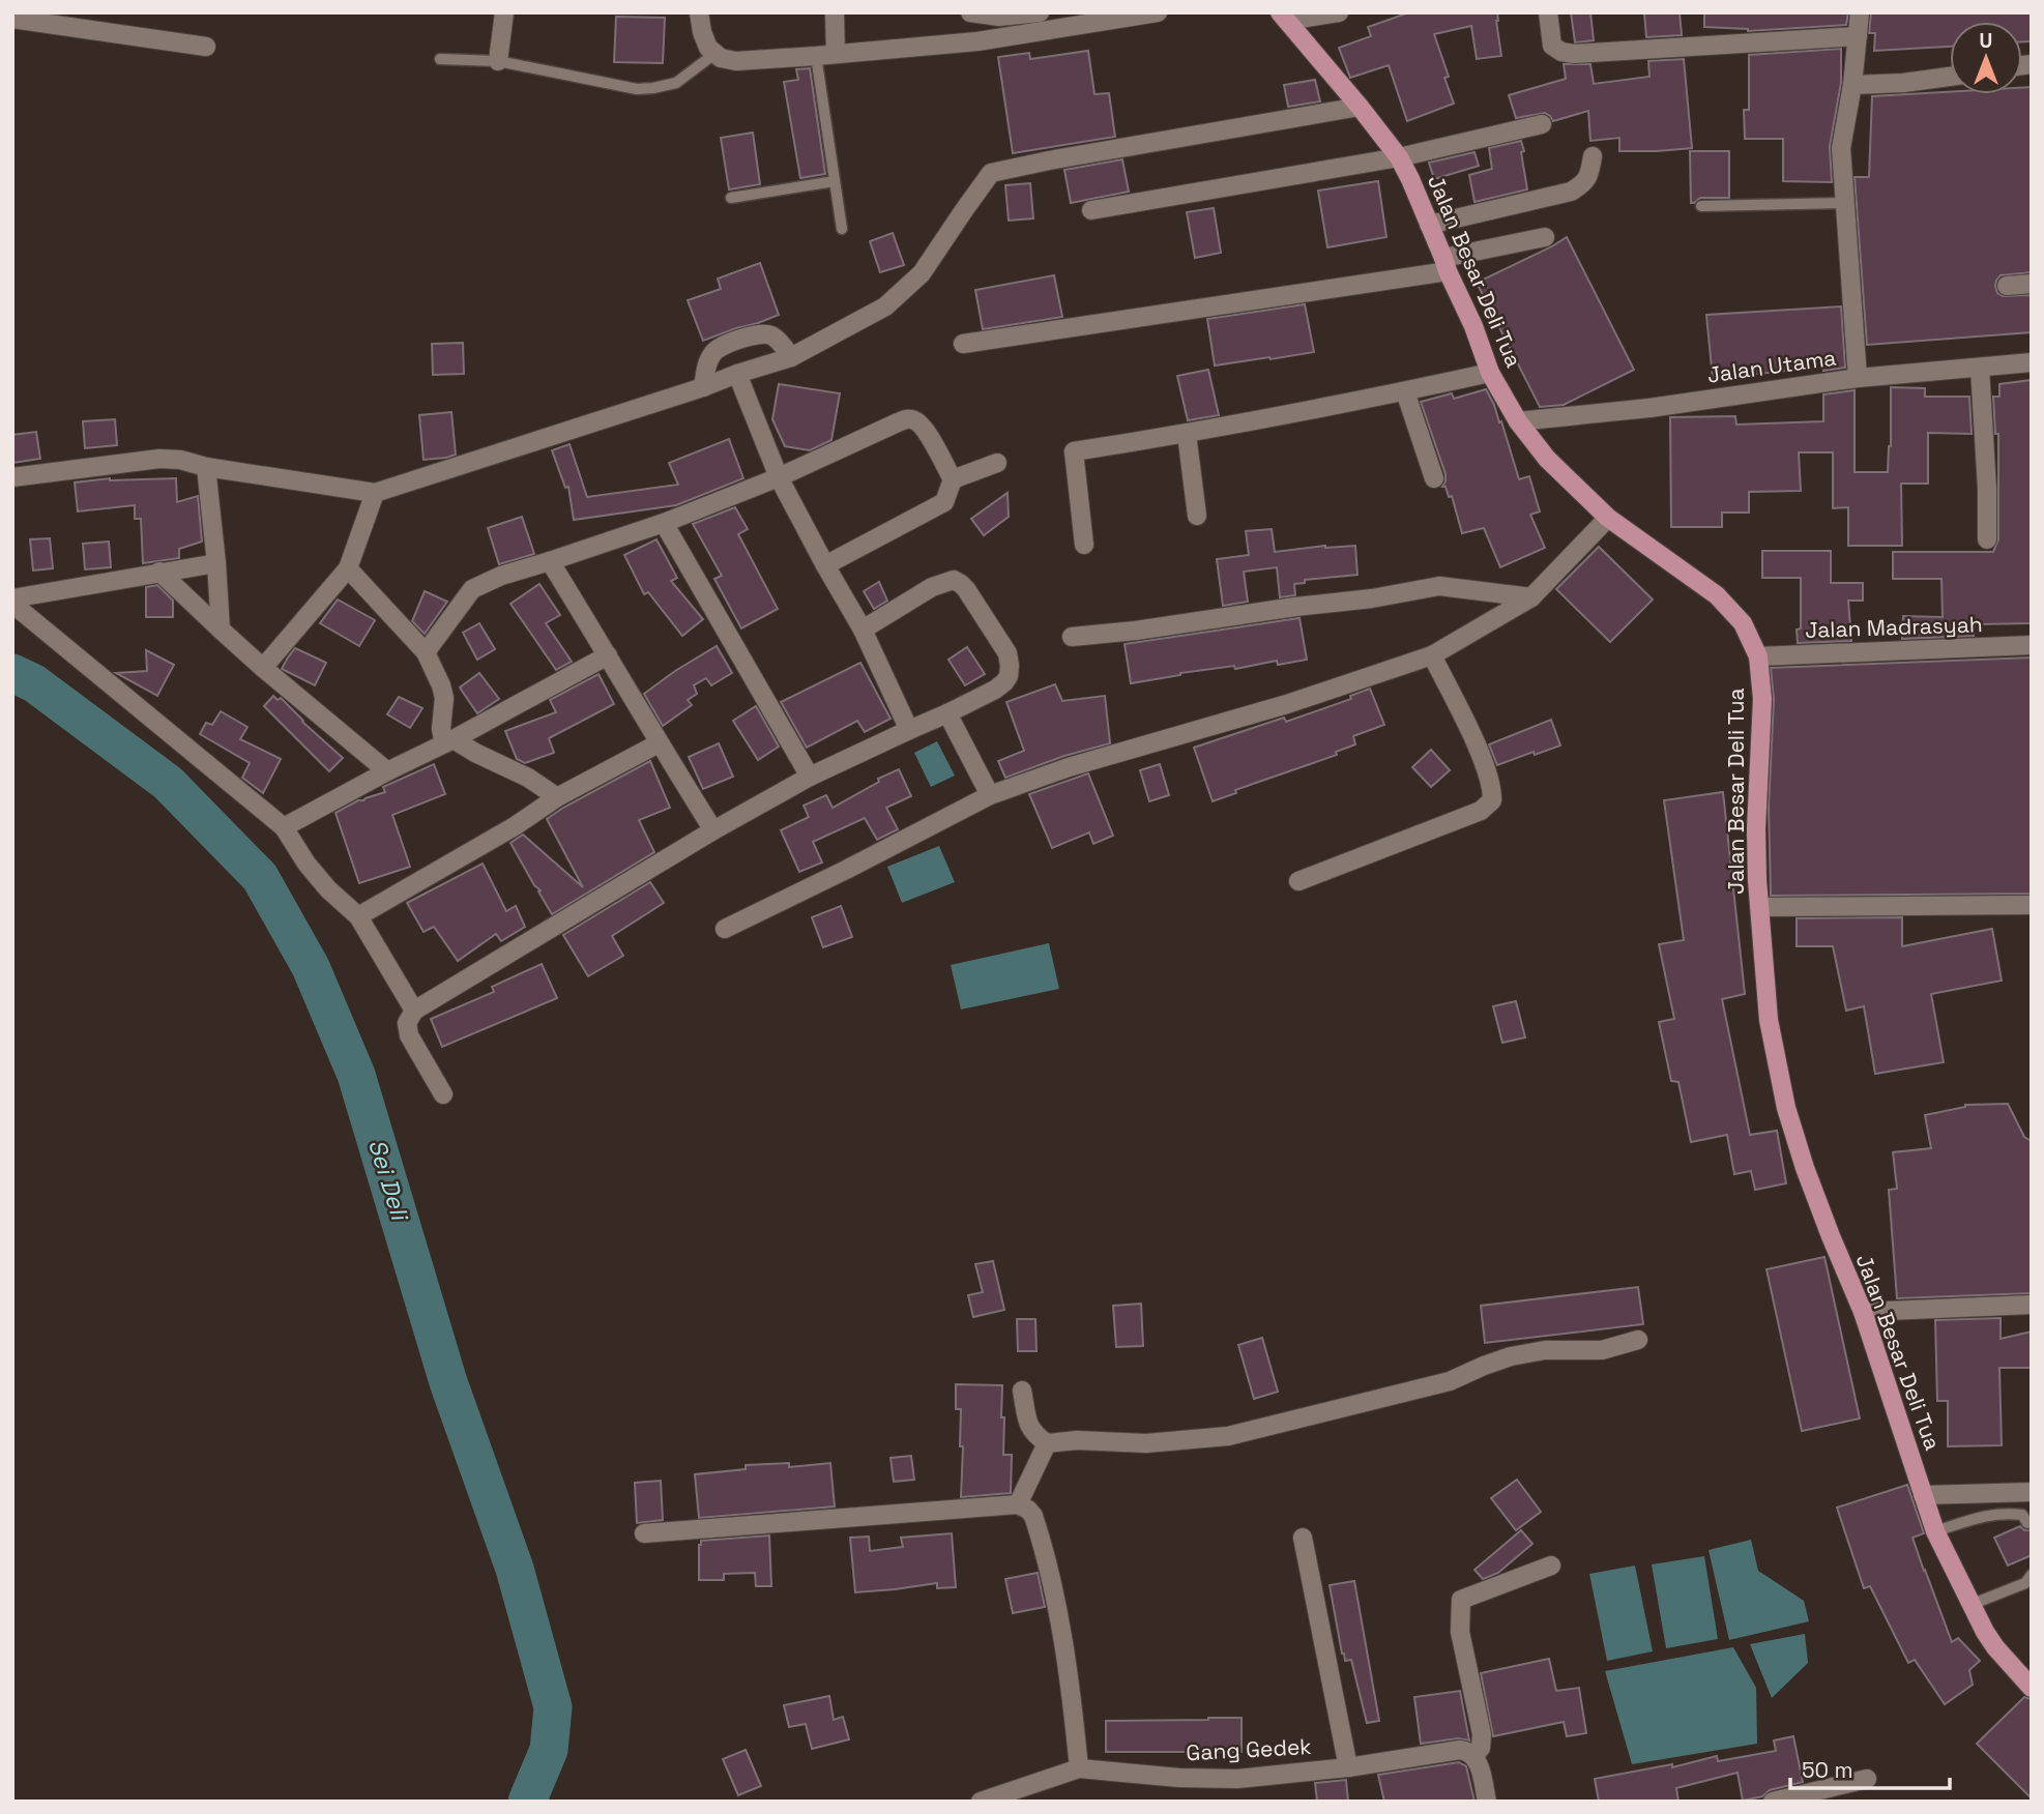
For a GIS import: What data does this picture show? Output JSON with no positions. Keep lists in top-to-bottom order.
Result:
{
  "streets": {
    "main road": ["Jalan Besar Deli Tua"],
    "street": ["Jalan Utama", "Jalan Madrasyah", "Gang Gedek"]
  },
  "crossings": [
    ["Jalan Besar Deli Tua", "Jalan Utama"],
    ["Jalan Besar Deli Tua", "Jalan Madrasyah"]
  ],
  "water": ["Sei Deli"],
  "scale_bar": "50 m",
  "north": "top"
}
